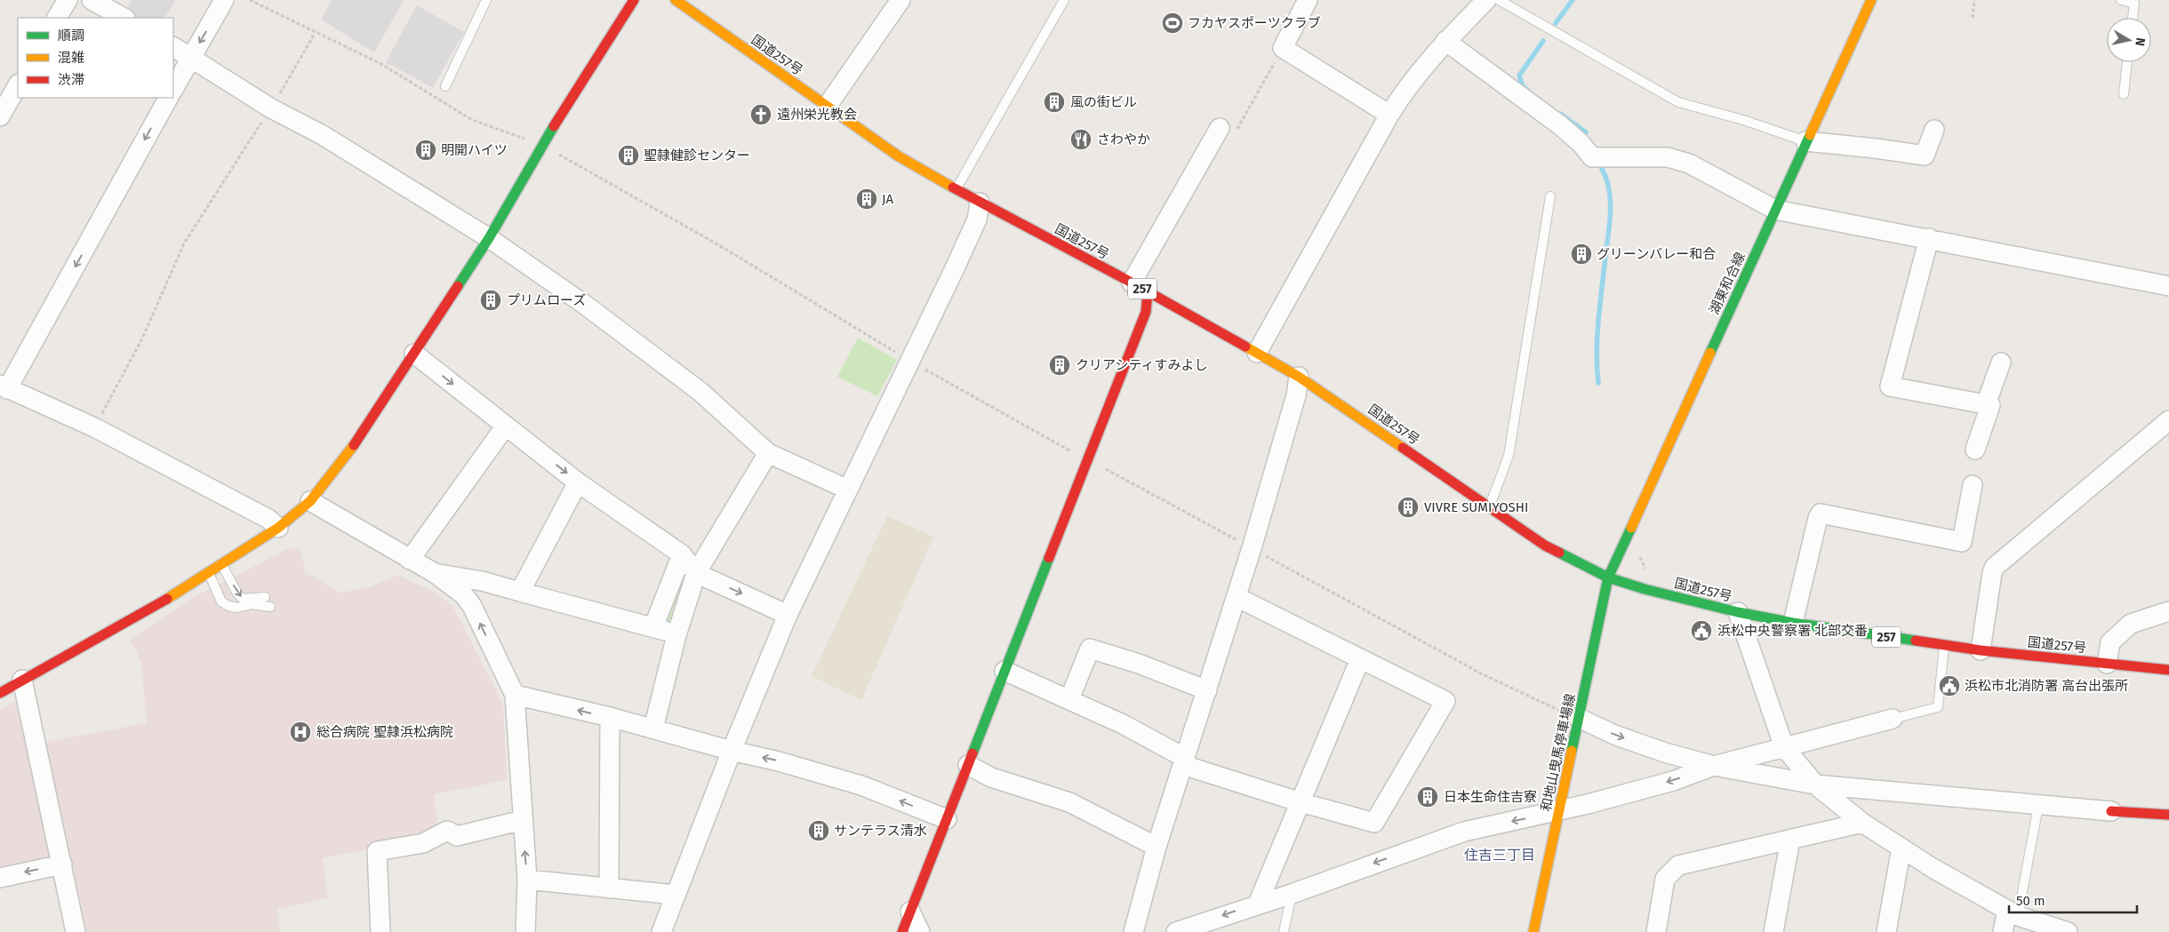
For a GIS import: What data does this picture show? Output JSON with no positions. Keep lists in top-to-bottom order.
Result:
{
  "streets": {
    "main road": [
      "国道257号",
      "湖東和合線",
      "257",
      "和地山曳馬停車場線"
    ]
  },
  "crossings": [
    ["国道257号", "湖東和合線"],
    ["国道257号", "和地山曳馬停車場線"],
    ["湖東和合線", "和地山曳馬停車場線"]
  ],
  "districts": ["住吉三丁目"],
  "places": {
    "sports": ["フカヤスポーツクラブ"],
    "building": [
      "風の街ビル",
      "明開ハイツ",
      "聖隷健診センター",
      "JA",
      "グリーンバレー和合",
      "プリムローズ",
      "クリアシティすみよし",
      "VIVRE SUMIYOSHI",
      "日本生命住吉寮",
      "サンテラス清水"
    ],
    "church": ["遠州栄光教会"],
    "restaurant": ["さわやか"],
    "public building": ["浜松中央警察署 北部交番", "浜松市北消防署 高台出張所"],
    "hospital": ["総合病院 聖隷浜松病院"]
  },
  "legend": ["順調", "混雑", "渋滞"],
  "scale_bar": "50 m",
  "north": "right"
}
